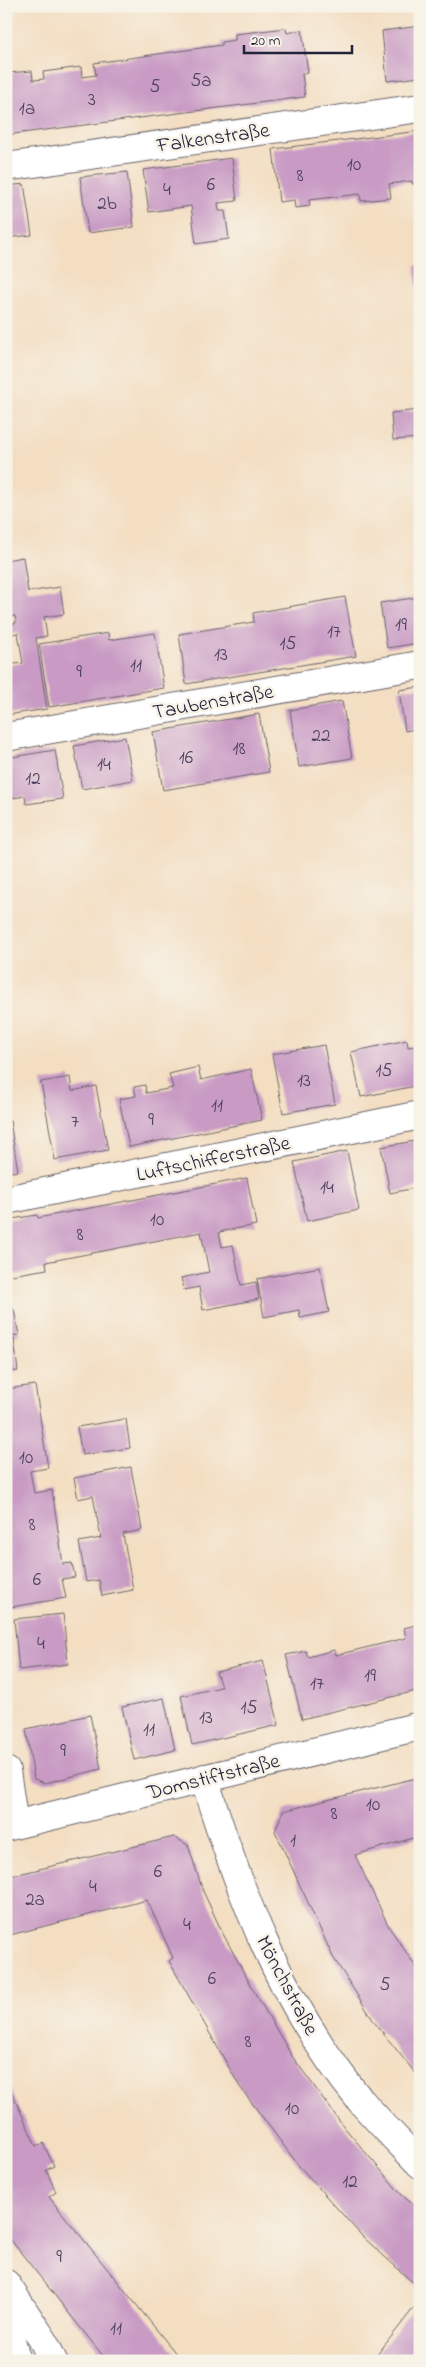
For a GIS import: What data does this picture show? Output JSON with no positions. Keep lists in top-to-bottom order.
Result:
{
  "streets": {
    "street": [
      "Falkenstraße",
      "Taubenstraße",
      "Luftschifferstraße",
      "Domstiftstraße",
      "Mönchstraße"
    ]
  },
  "crossings": [
    ["Domstiftstraße", "Mönchstraße"]
  ],
  "house_numbers": [
    "5a",
    "5",
    "3",
    "1a",
    "10",
    "8",
    "6",
    "4",
    "2b",
    "19",
    "17",
    "15",
    "13",
    "11",
    "9",
    "22",
    "18",
    "16",
    "14",
    "12",
    "15",
    "13",
    "11",
    "9",
    "7",
    "14",
    "10",
    "8",
    "10",
    "8",
    "6",
    "4",
    "19",
    "17",
    "15",
    "13",
    "11",
    "9",
    "10",
    "8",
    "1",
    "6",
    "4",
    "2a",
    "4",
    "6",
    "5",
    "8",
    "10",
    "12",
    "9",
    "11"
  ],
  "scale_bar": "20 m"
}
